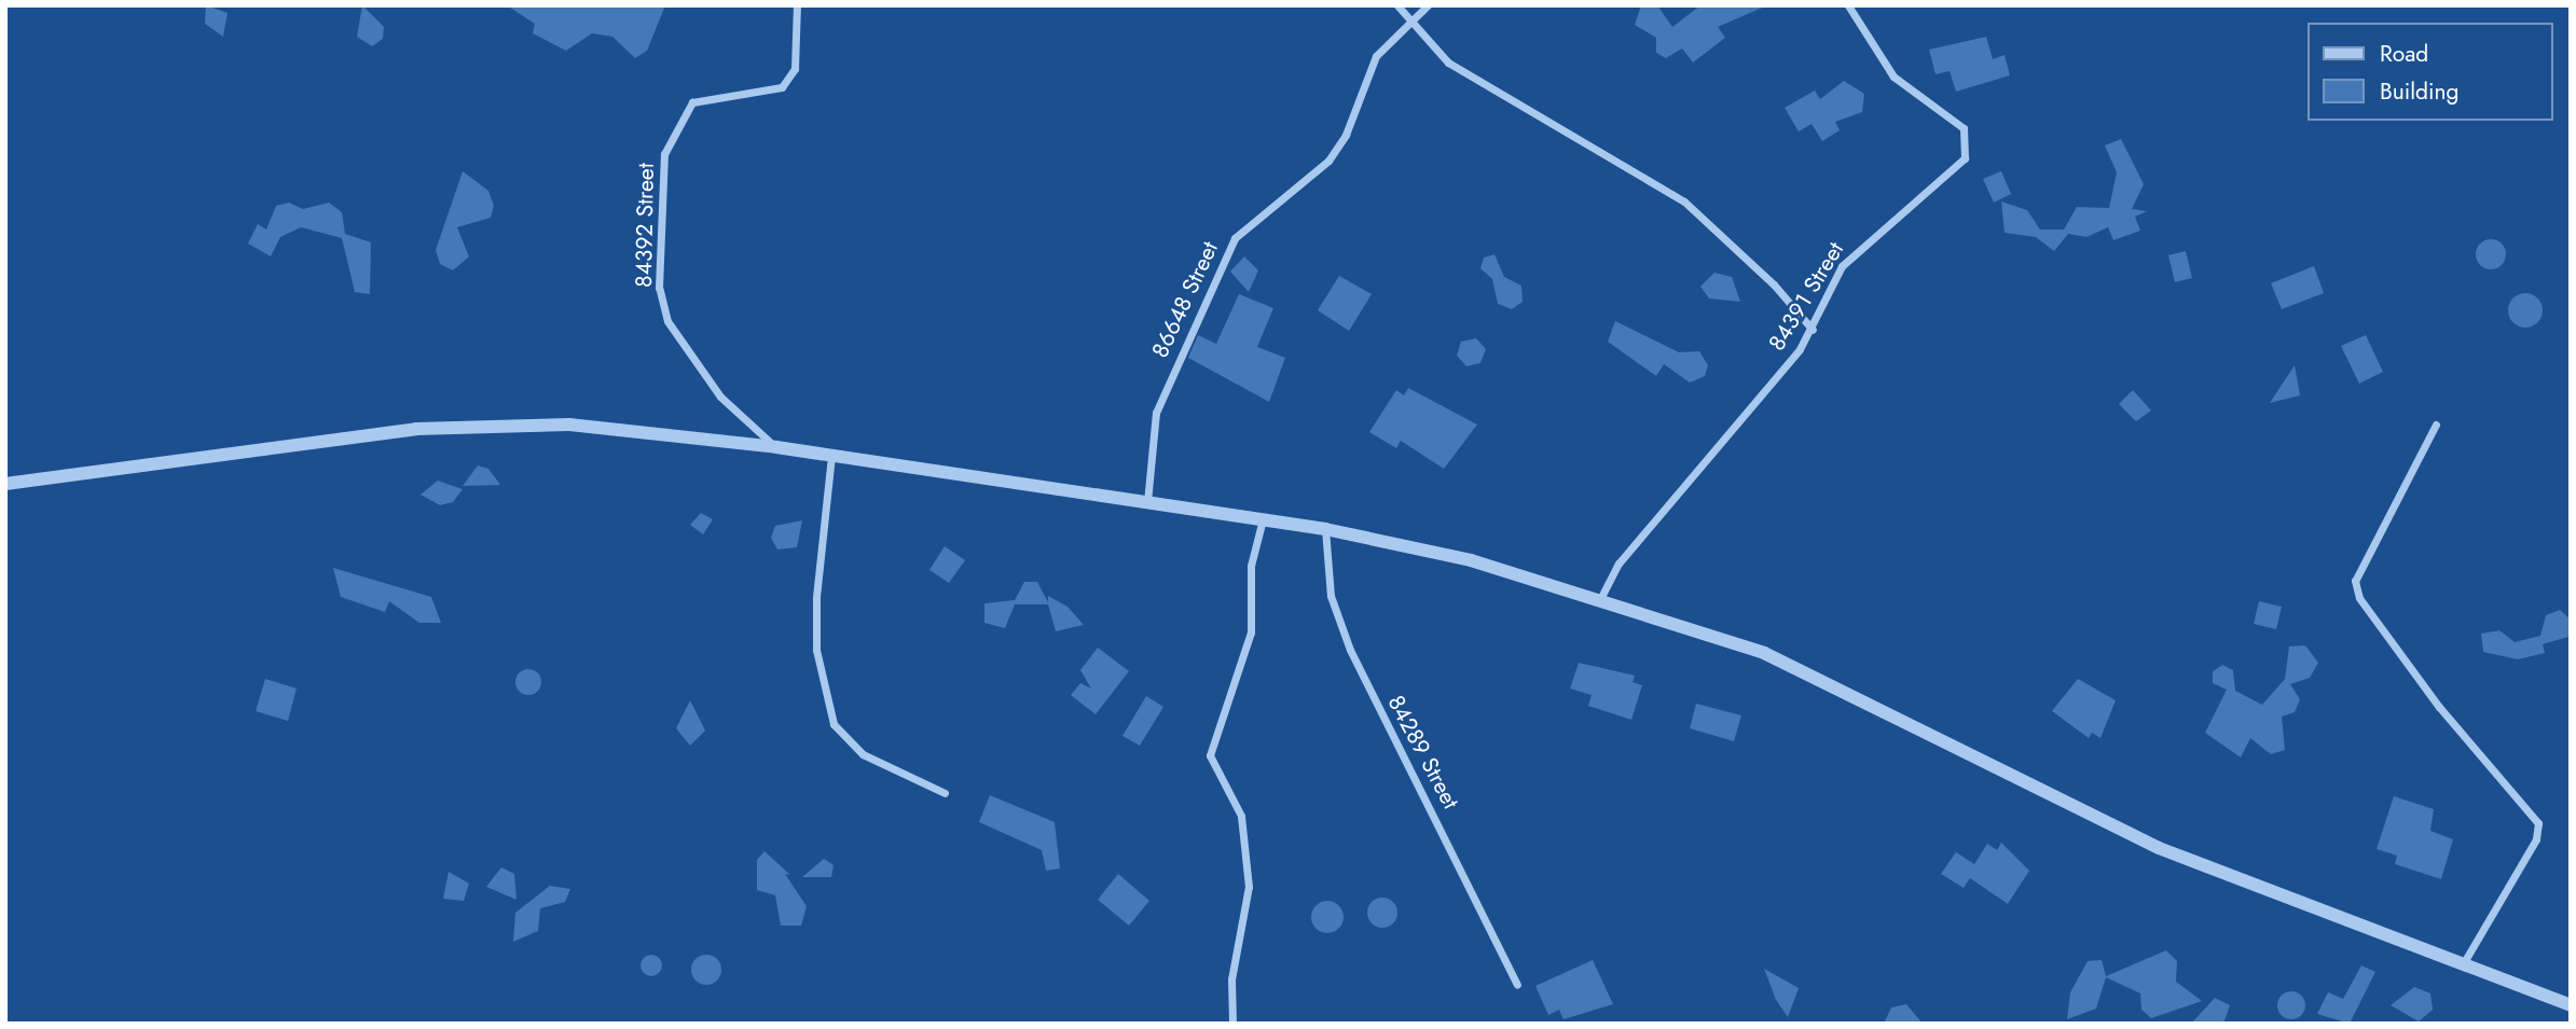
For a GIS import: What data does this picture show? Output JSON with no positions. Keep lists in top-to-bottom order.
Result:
{
  "streets": {
    "street": [
      "84392 Street",
      "84391 Street",
      "86648 Street",
      "84289 Street"
    ]
  },
  "legend": ["Road", "Building"]
}
